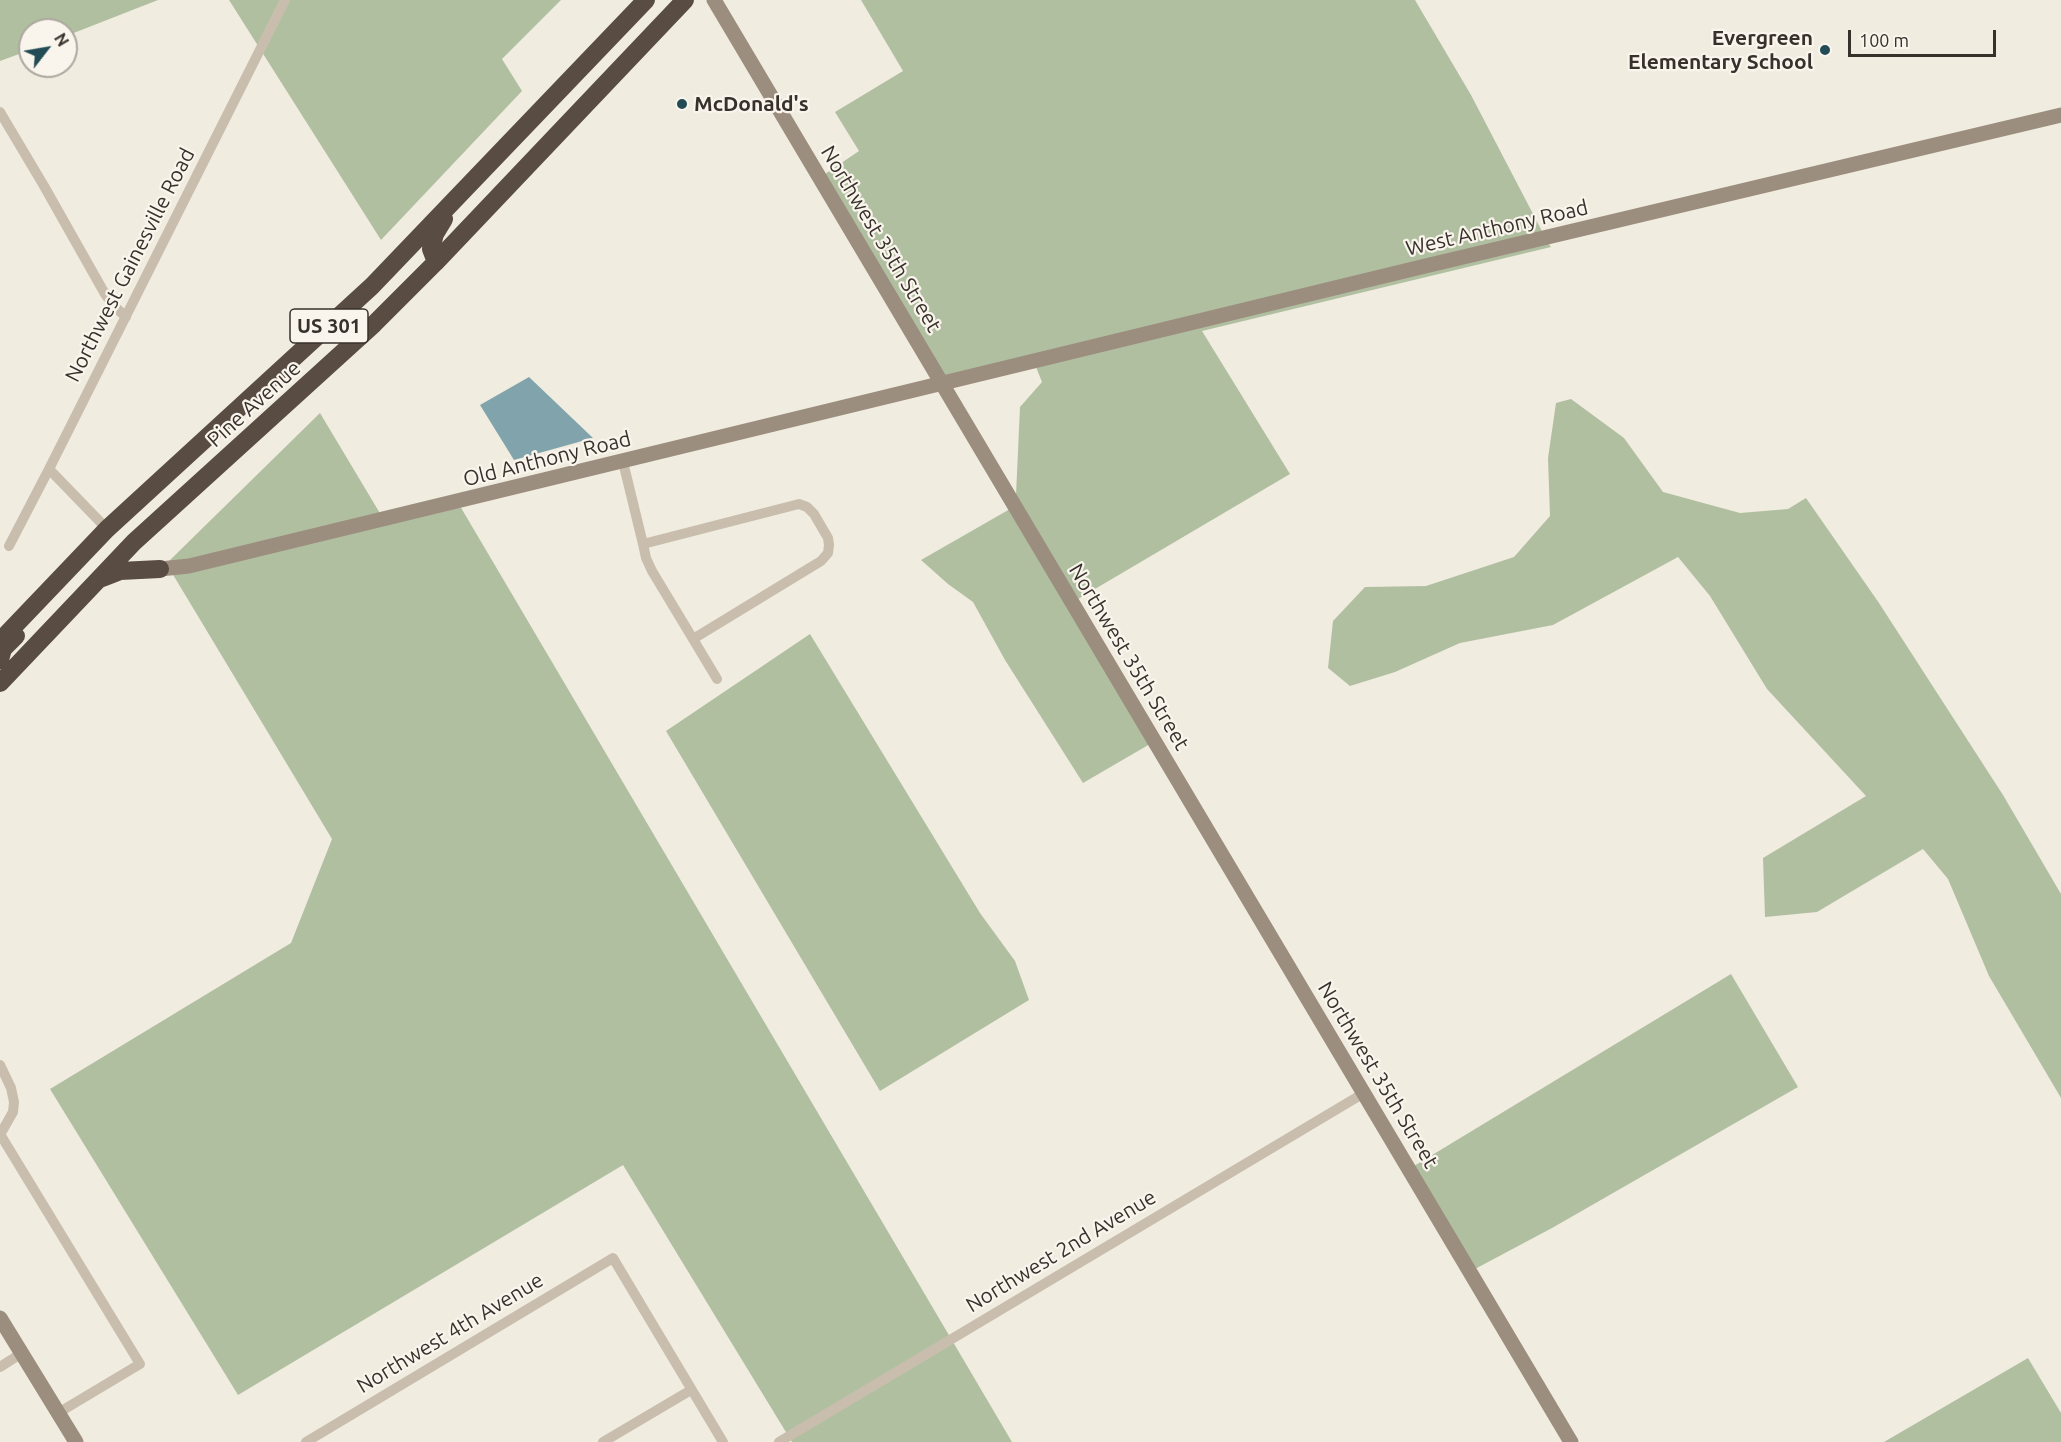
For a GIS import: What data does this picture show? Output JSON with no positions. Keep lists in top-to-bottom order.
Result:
{
  "streets": {
    "highway": ["US 301", "Pine Avenue"],
    "street": [
      "West Anthony Road",
      "Northwest 35th Street",
      "Northwest Gainesville Road",
      "Old Anthony Road",
      "Northwest 2nd Avenue",
      "Northwest 4th Avenue"
    ]
  },
  "crossings": [
    ["West Anthony Road", "Northwest 35th Street"],
    ["West Anthony Road", "Old Anthony Road"],
    ["Northwest 35th Street", "Old Anthony Road"],
    ["Northwest 35th Street", "Northwest 2nd Avenue"]
  ],
  "places": ["Evergreen Elementary School", "McDonald's"],
  "scale_bar": "100 m",
  "north": "top right"
}
